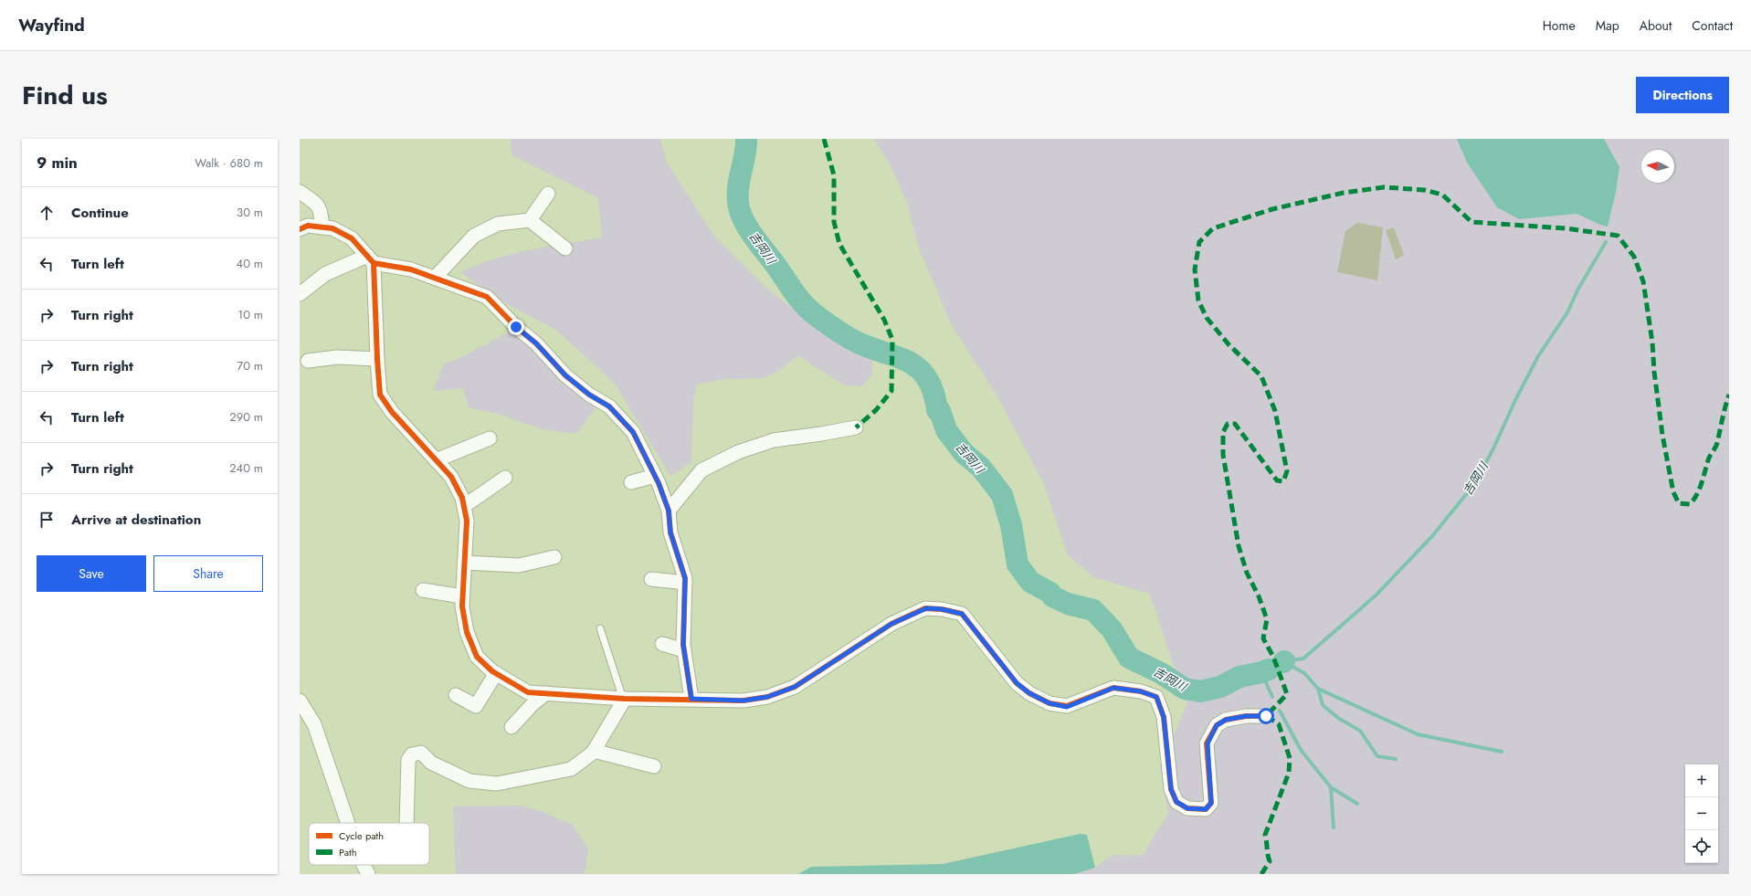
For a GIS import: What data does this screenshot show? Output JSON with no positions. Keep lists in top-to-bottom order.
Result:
{
  "water": ["吉岡川"],
  "legend": ["Cycle path", "Path"],
  "north": "left",
  "page": {
    "header": "Wayfind",
    "nav": [
      "Home",
      "Map",
      "About",
      "Contact"
    ],
    "title": "Find us",
    "buttons": [
      "Directions",
      ["Save", "Share"]
    ],
    "heading": ["9 min", "Walk · 680 m"],
    "list": [
      ["Continue", "30 m"],
      ["Turn left", "40 m"],
      ["Turn right", "10 m"],
      ["Turn right", "70 m"],
      ["Turn left", "290 m"],
      ["Turn right", "240 m"],
      "Arrive at destination"
    ],
    "map_buttons": ["+", "−"]
  }
}
